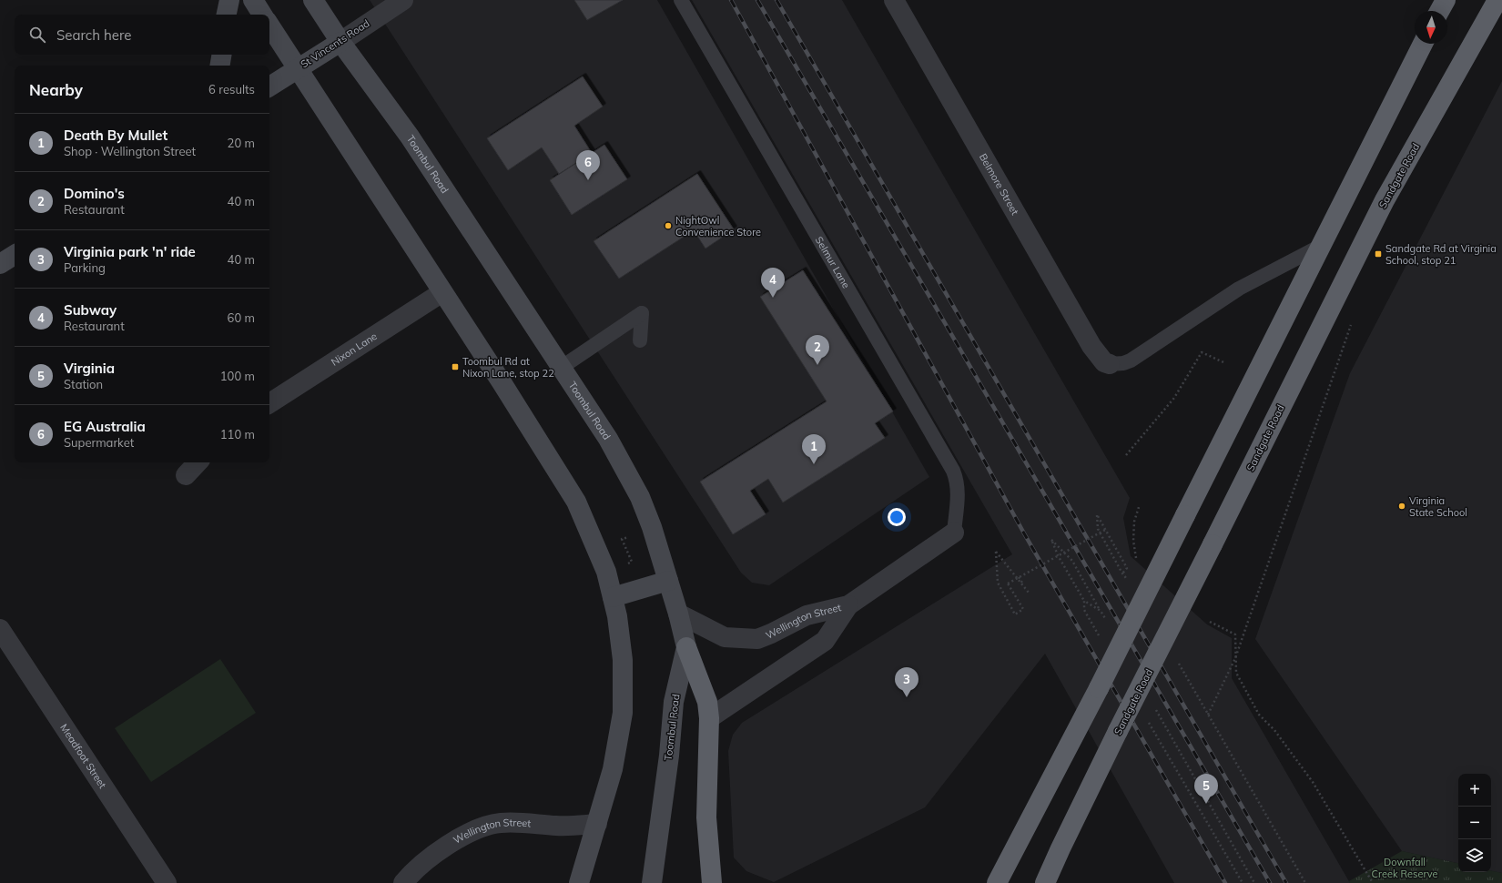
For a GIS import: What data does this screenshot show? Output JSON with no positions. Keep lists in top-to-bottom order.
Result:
{
  "streets": {
    "highway": ["Sandgate Road"],
    "main road": ["St Vincents Road", "Toombul Road"],
    "street": [
      "Belmore Street",
      "Nixon Lane",
      "Wellington Street",
      "Meadfoot Street"
    ],
    "lane": ["Selmur Lane"]
  },
  "crossings": [
    ["St Vincents Road", "Toombul Road"],
    ["Toombul Road", "Wellington Street"],
    ["Selmur Lane", "Wellington Street"]
  ],
  "parks": ["Downfall Creek Reserve"],
  "places": {
    "other": ["NightOwl Convenience Store", "Virginia State School"],
    "transit": ["Sandgate Rd at Virginia School, stop 21", "Toombul Rd at Nixon Lane, stop 22"]
  },
  "north": "bottom",
  "page": {
    "search": "Search here",
    "heading": ["Nearby", "6 results"],
    "list": [
      {
        "mark": "1",
        "name": "Death By Mullet",
        "note": "Shop · Wellington Street",
        "value": "20 m"
      },
      {
        "mark": "2",
        "name": "Domino's",
        "note": "Restaurant",
        "value": "40 m"
      },
      {
        "mark": "3",
        "name": "Virginia park 'n' ride",
        "note": "Parking",
        "value": "40 m"
      },
      {
        "mark": "4",
        "name": "Subway",
        "note": "Restaurant",
        "value": "60 m"
      },
      {
        "mark": "5",
        "name": "Virginia",
        "note": "Station",
        "value": "100 m"
      },
      {
        "mark": "6",
        "name": "EG Australia",
        "note": "Supermarket",
        "value": "110 m"
      }
    ],
    "pins": [
      "6",
      "4",
      "2",
      "1",
      "3",
      "5"
    ],
    "map_buttons": ["+", "−"]
  }
}
